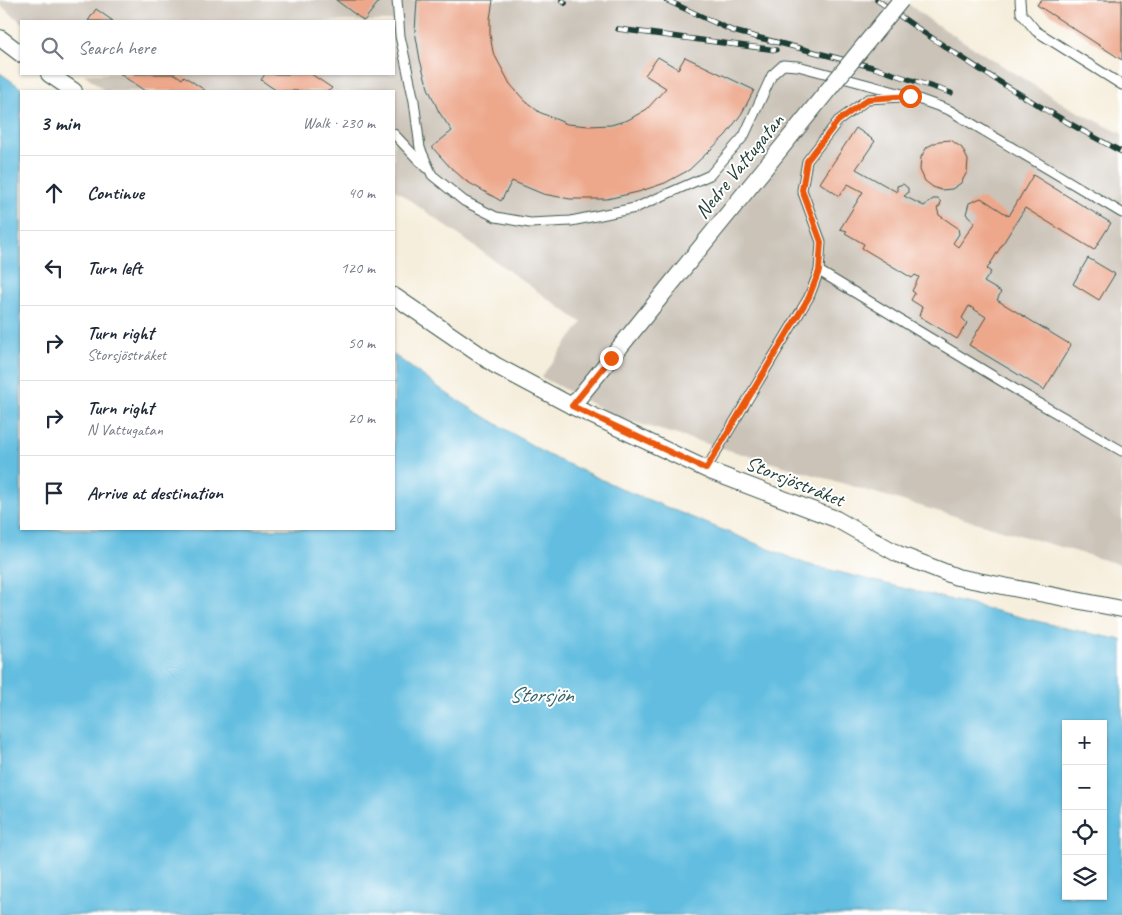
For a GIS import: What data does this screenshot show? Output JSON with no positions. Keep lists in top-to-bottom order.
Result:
{
  "streets": {
    "street": ["Nedre Vattugatan", "Storsjöstråket"]
  },
  "crossings": [
    ["Nedre Vattugatan", "Storsjöstråket"]
  ],
  "water": ["Storsjön"],
  "page": {
    "search": "Search here",
    "heading": ["3 min", "Walk · 230 m"],
    "list": [
      ["Continue", "40 m"],
      ["Turn left", "120 m"],
      ["Turn right", "Storsjöstråket", "50 m"],
      ["Turn right", "N Vattugatan", "20 m"],
      "Arrive at destination"
    ],
    "map_buttons": ["+", "−"]
  }
}
